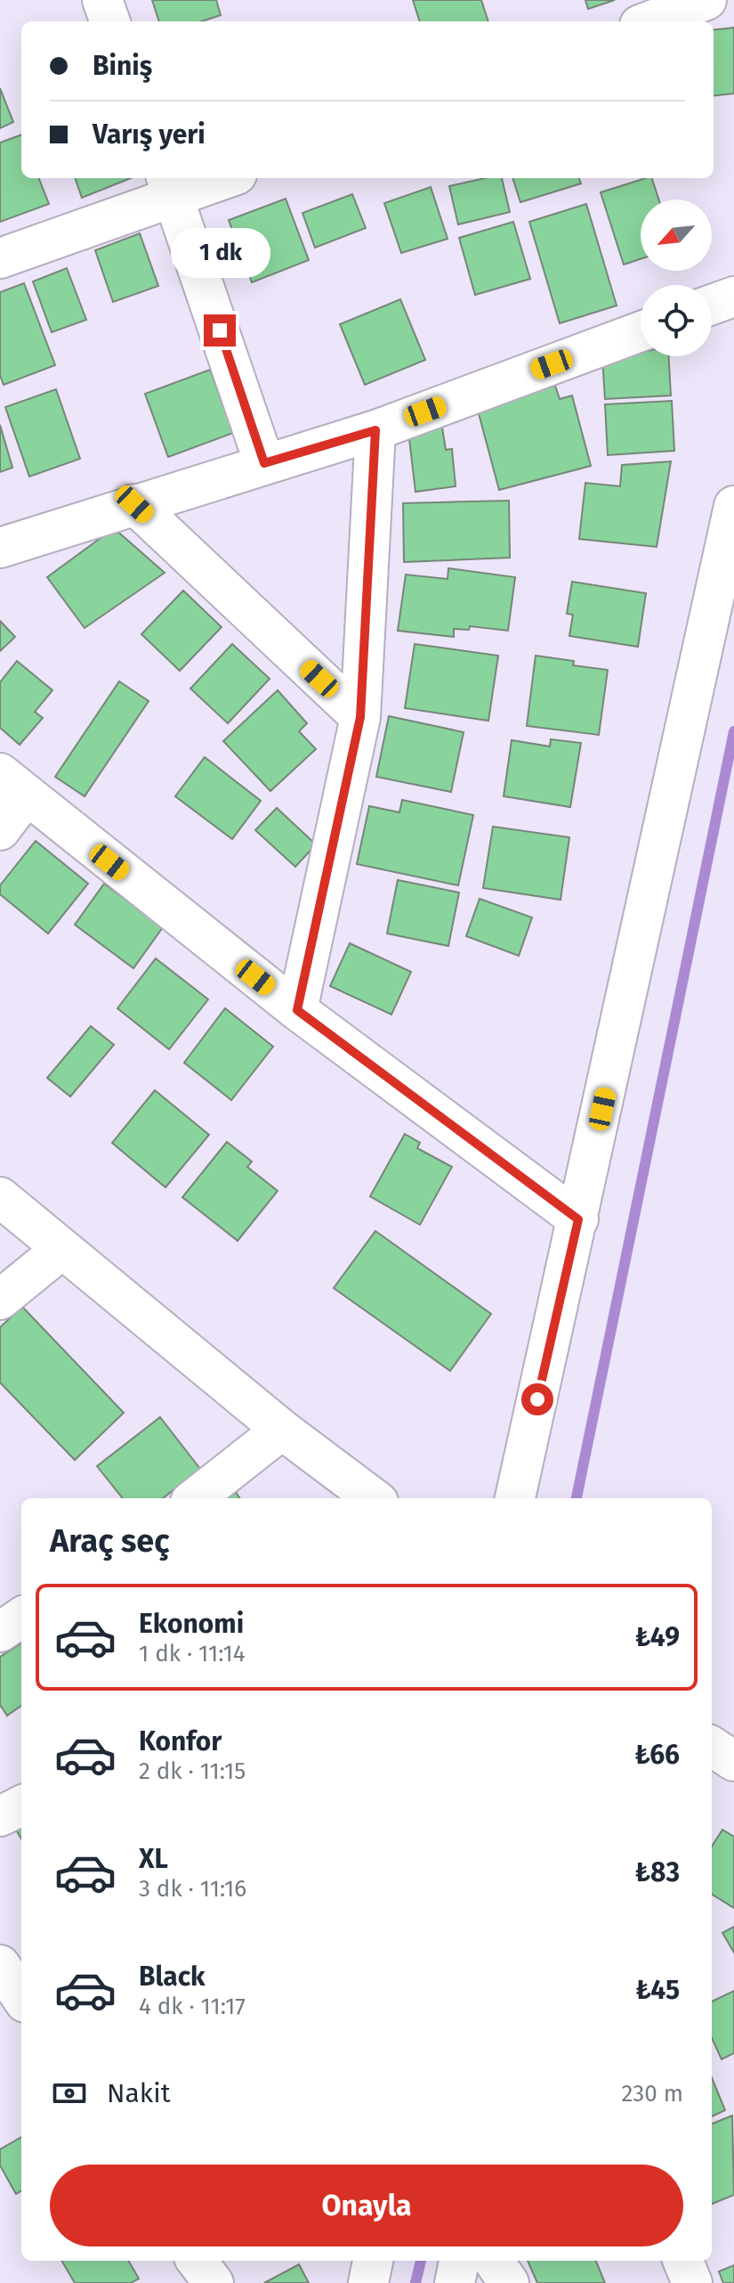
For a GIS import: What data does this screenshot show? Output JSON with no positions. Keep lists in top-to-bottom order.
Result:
{
  "north": "bottom left",
  "page": {
    "banner": ["Biniş", "Varış yeri"],
    "bubble": "1 dk",
    "heading": "Araç seç",
    "list": [
      {
        "name": "Ekonomi",
        "note": "1 dk · 11:14",
        "value": "₺49"
      },
      {
        "name": "Konfor",
        "note": "2 dk · 11:15",
        "value": "₺66"
      },
      {
        "name": "XL",
        "note": "3 dk · 11:16",
        "value": "₺83"
      },
      {
        "name": "Black",
        "note": "4 dk · 11:17",
        "value": "₺45"
      }
    ],
    "pay": ["Nakit", "230 m"],
    "buttons": "Onayla"
  }
}
